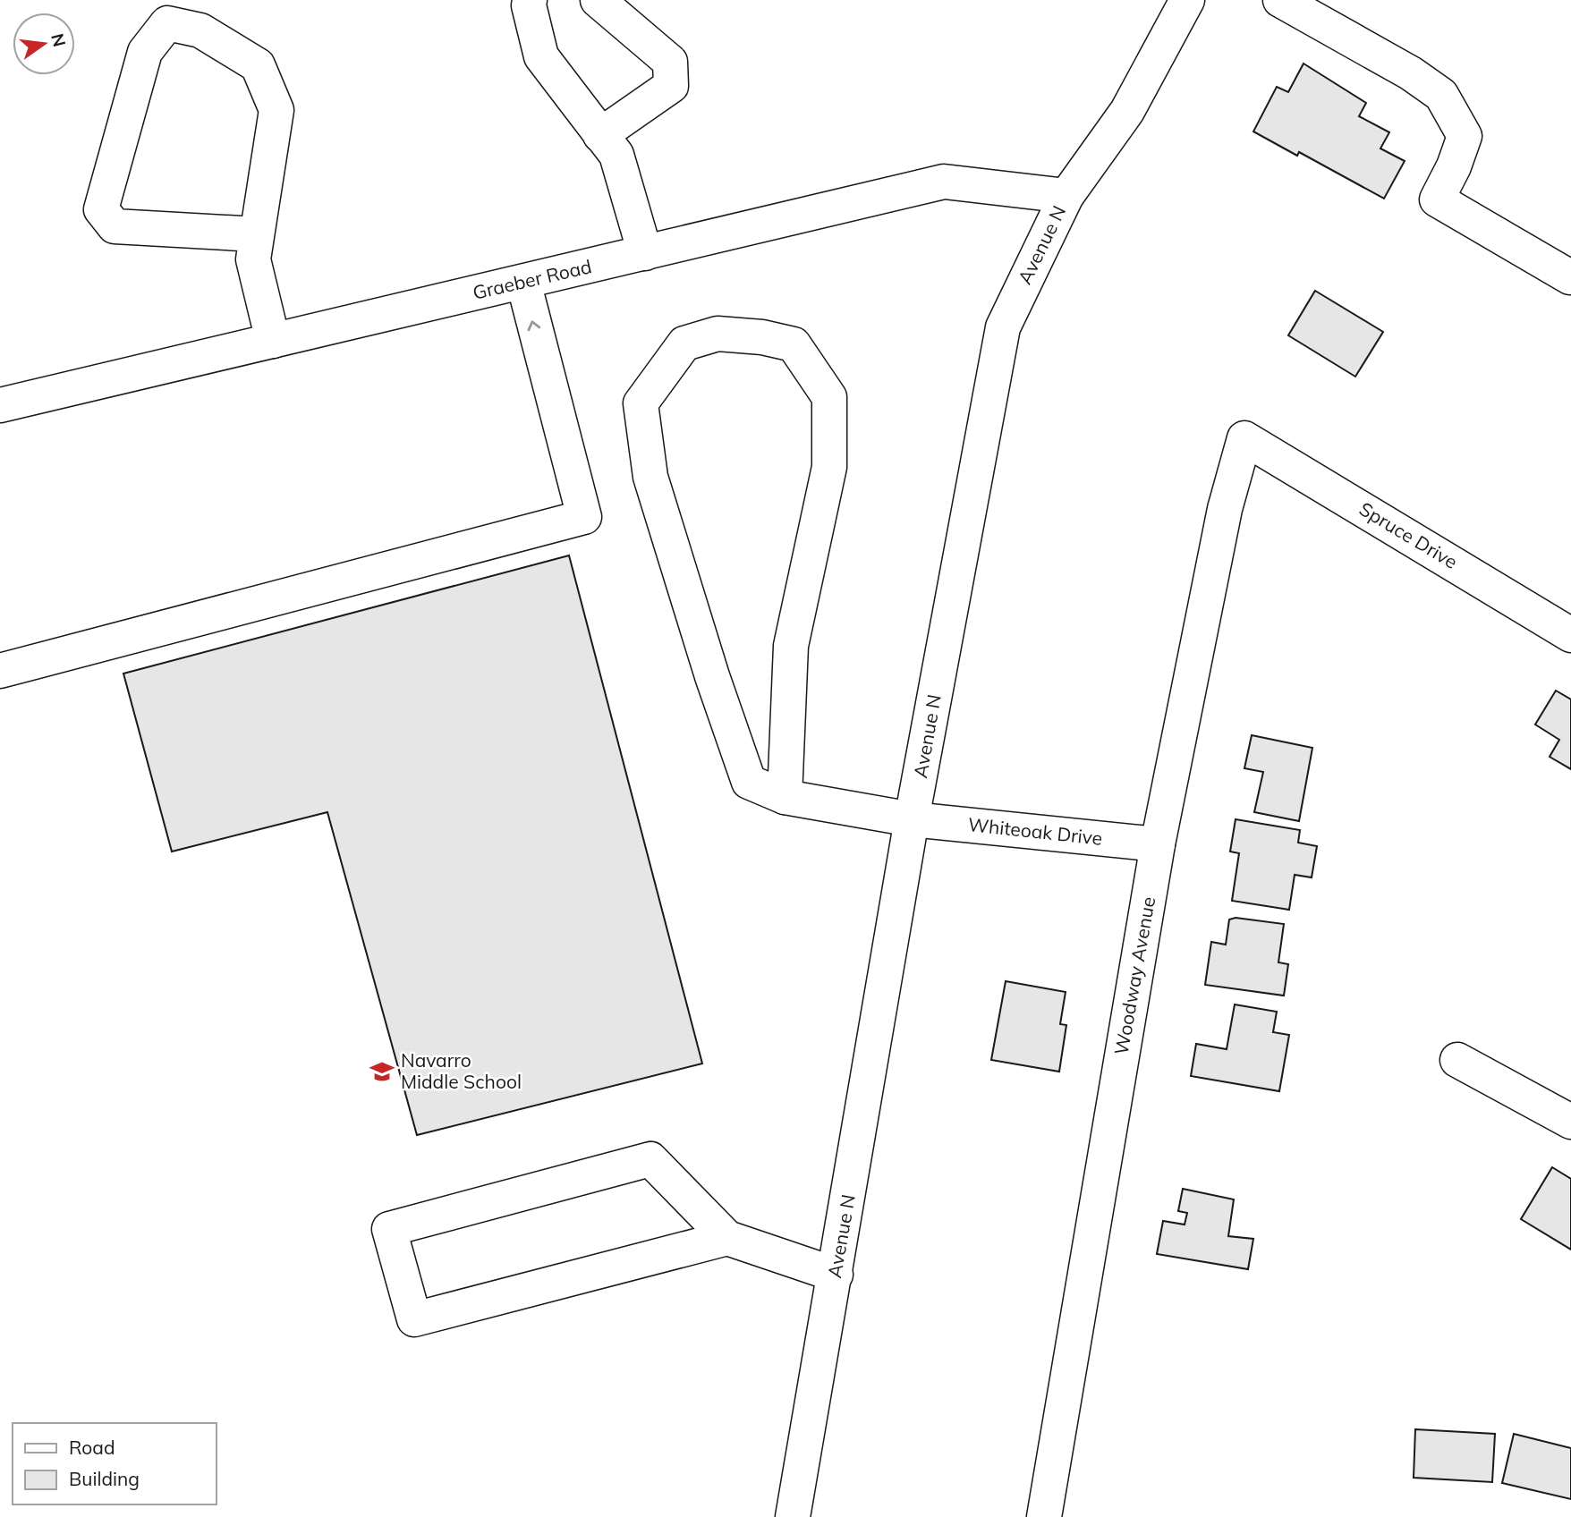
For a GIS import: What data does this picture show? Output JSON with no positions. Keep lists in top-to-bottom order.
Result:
{
  "streets": {
    "street": [
      "Avenue N",
      "Graeber Road",
      "Spruce Drive",
      "Whiteoak Drive",
      "Woodway Avenue"
    ]
  },
  "crossings": [
    ["Avenue N", "Graeber Road"],
    ["Avenue N", "Whiteoak Drive"],
    ["Spruce Drive", "Woodway Avenue"],
    ["Whiteoak Drive", "Woodway Avenue"]
  ],
  "places": {
    "school or university": ["Navarro Middle School"]
  },
  "legend": ["Road", "Building"],
  "north": "right"
}
